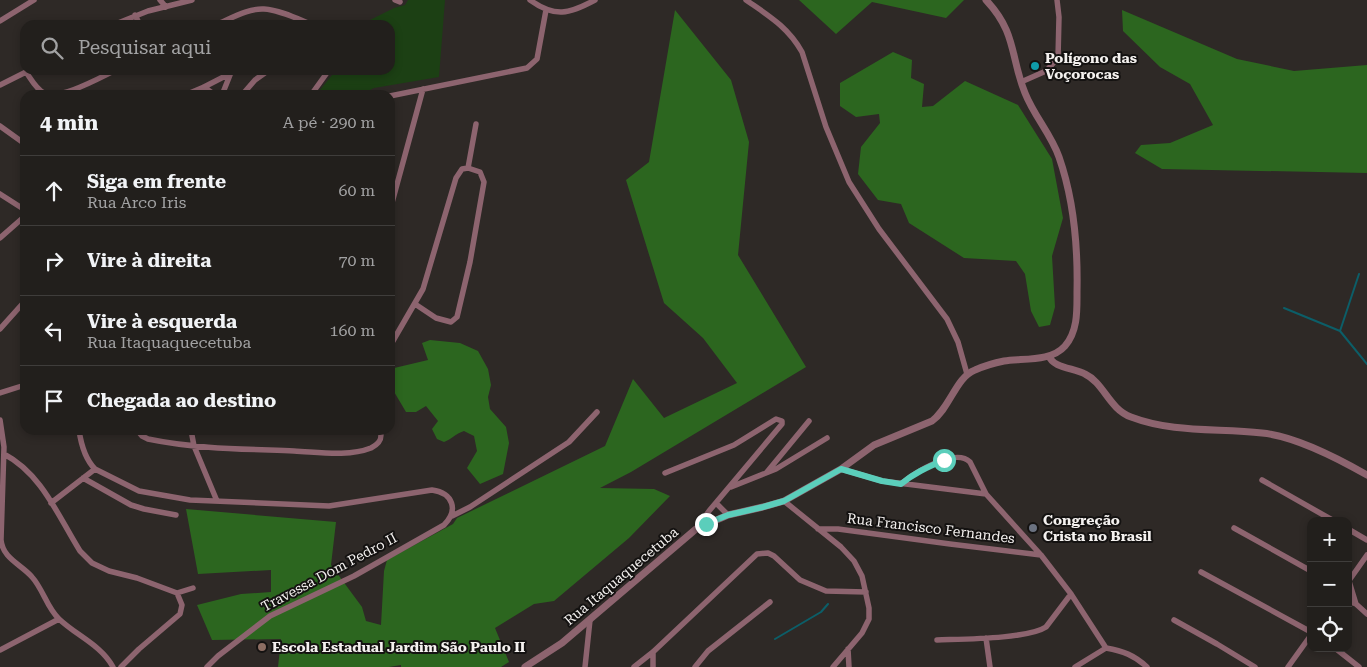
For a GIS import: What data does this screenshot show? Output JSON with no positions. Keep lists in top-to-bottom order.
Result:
{
  "streets": {
    "street": ["Rua Francisco Fernandes", "Travessa Dom Pedro II", "Rua Itaquaquecetuba"]
  },
  "places": ["Polígono das Voçorocas", "Congreção Crista no Brasil", "Escola Estadual Jardim São Paulo II"],
  "page": {
    "search": "Pesquisar aqui",
    "heading": ["4 min", "A pé · 290 m"],
    "list": [
      ["Siga em frente", "Rua Arco Iris", "60 m"],
      ["Vire à direita", "70 m"],
      ["Vire à esquerda", "Rua Itaquaquecetuba", "160 m"],
      "Chegada ao destino"
    ],
    "map_buttons": ["+", "−"]
  }
}
